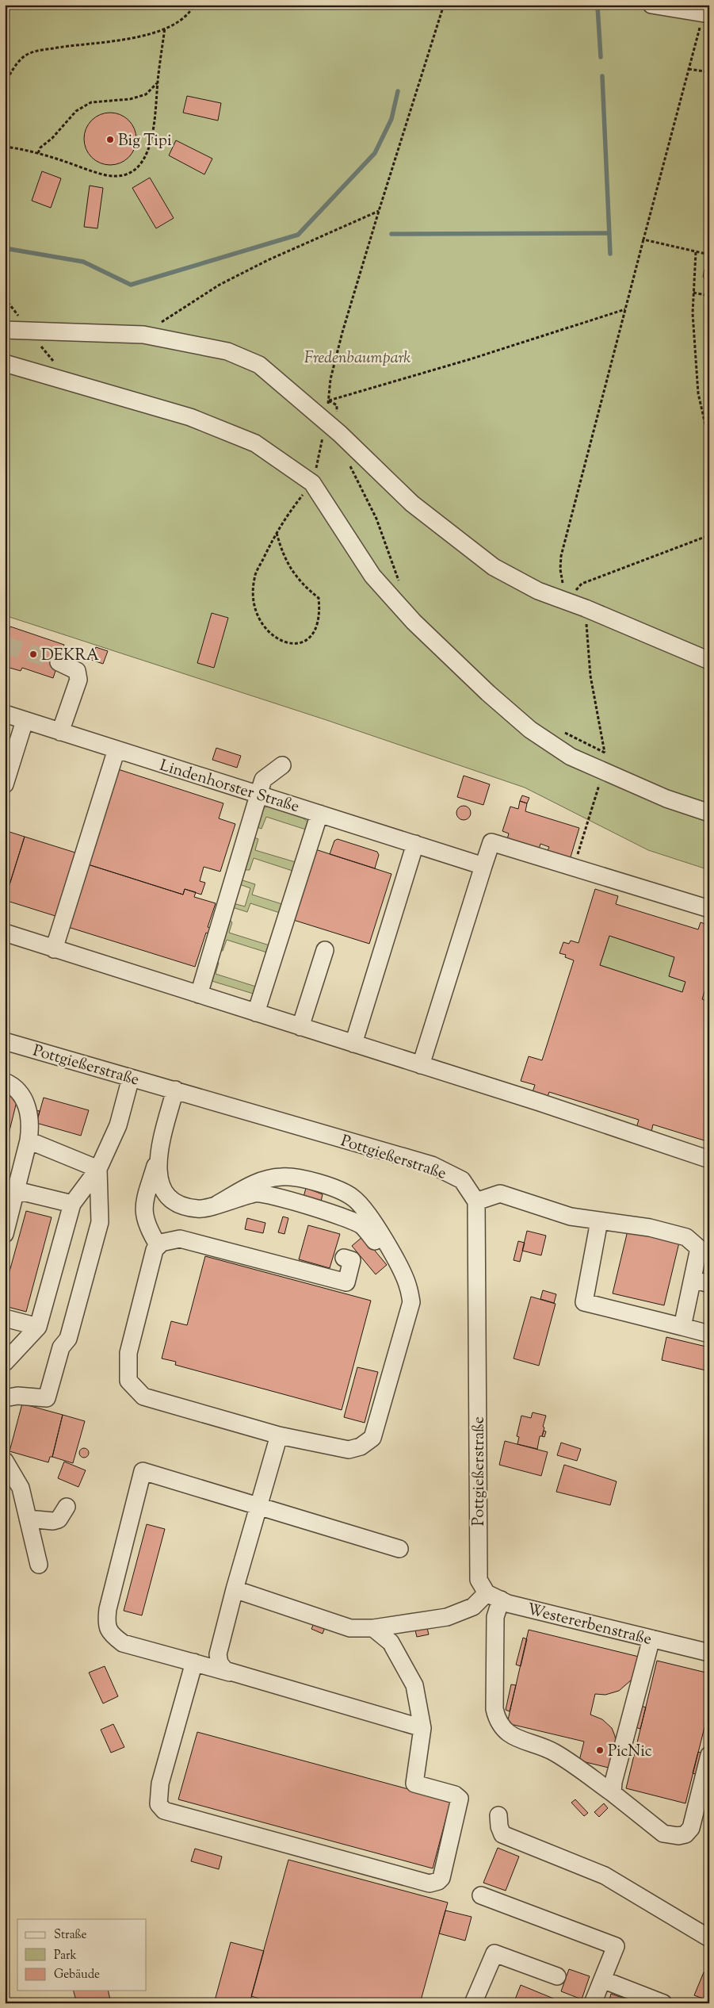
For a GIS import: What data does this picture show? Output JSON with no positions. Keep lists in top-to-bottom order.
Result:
{
  "streets": {
    "street": ["Lindenhorster Straße", "Pottgießerstraße", "Westererbenstraße"]
  },
  "crossings": [
    ["Pottgießerstraße", "Westererbenstraße"]
  ],
  "parks": ["Fredenbaumpark"],
  "places": ["Big Tipi", "DEKRA", "PicNic"],
  "legend": ["Straße", "Park", "Gebäude"]
}
